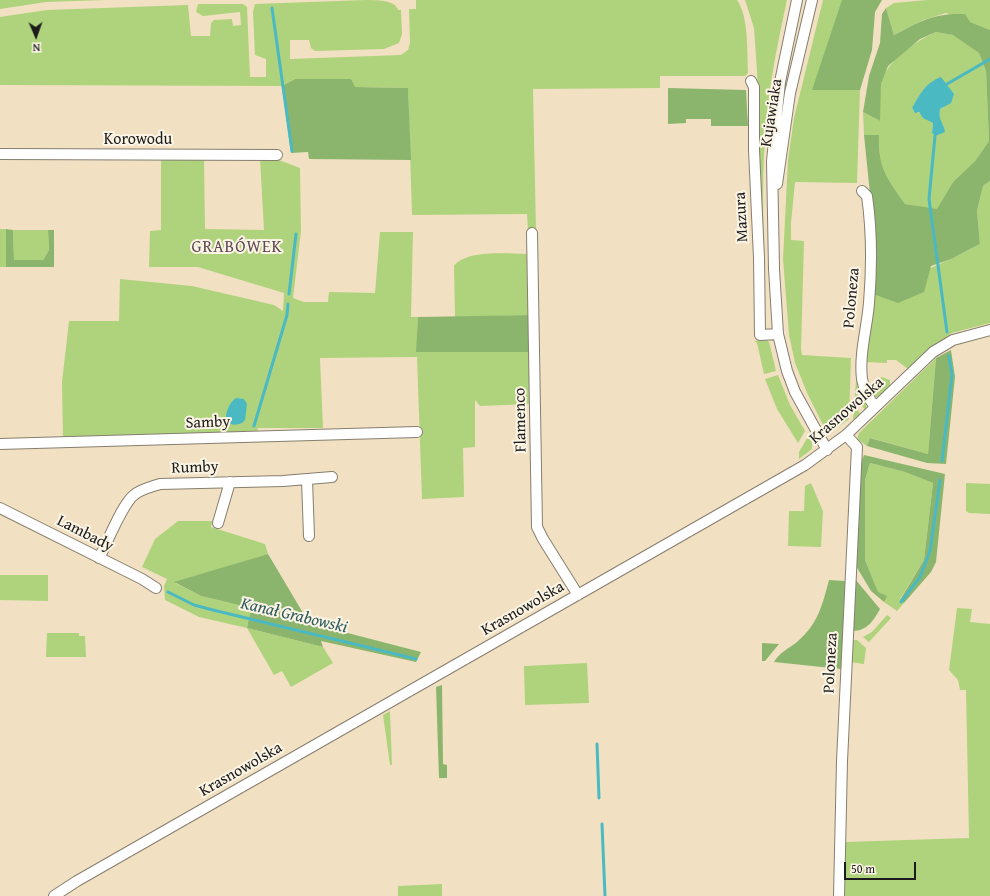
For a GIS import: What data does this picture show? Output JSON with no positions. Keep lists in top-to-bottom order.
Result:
{
  "streets": {
    "street": [
      "Kujawiaka",
      "Korowodu",
      "Mazura",
      "Poloneza",
      "Krasnowolska",
      "Flamenco",
      "Samby",
      "Rumby",
      "Lambady"
    ]
  },
  "crossings": [
    ["Kujawiaka", "Mazura"],
    ["Kujawiaka", "Krasnowolska"],
    ["Poloneza", "Krasnowolska"],
    ["Krasnowolska", "Flamenco"],
    ["Rumby", "Lambady"]
  ],
  "districts": ["GRABÓWEK"],
  "water": ["Kanał Grabowski"],
  "scale_bar": "50 m",
  "north": "bottom"
}
